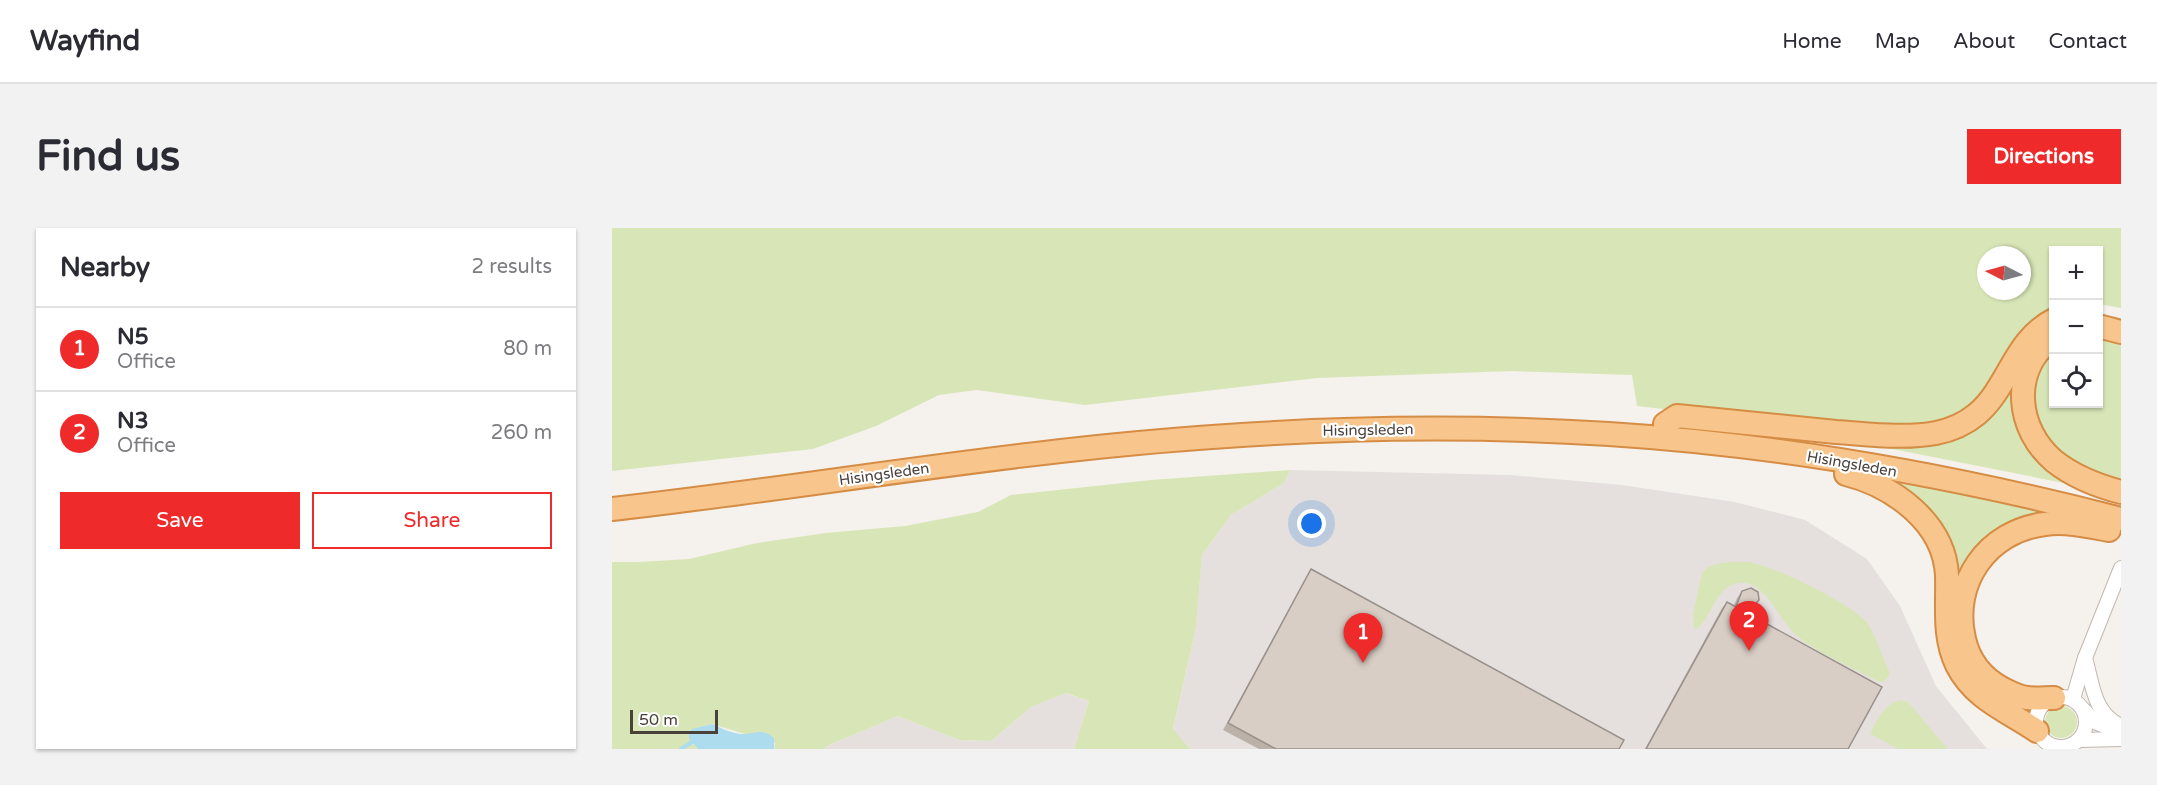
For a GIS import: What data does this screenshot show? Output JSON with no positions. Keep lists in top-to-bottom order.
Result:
{
  "streets": {
    "highway": ["Hisingsleden"]
  },
  "scale_bar": "50 m",
  "north": "left",
  "page": {
    "header": "Wayfind",
    "nav": [
      "Home",
      "Map",
      "About",
      "Contact"
    ],
    "buttons": [
      "Directions",
      ["Save", "Share"]
    ],
    "title": "Find us",
    "heading": ["Nearby", "2 results"],
    "map_buttons": ["+", "−"],
    "list": [
      {
        "mark": "1",
        "name": "N5",
        "note": "Office",
        "value": "80 m"
      },
      {
        "mark": "2",
        "name": "N3",
        "note": "Office",
        "value": "260 m"
      }
    ],
    "pins": ["2", "1"],
    "scale": "50 m"
  }
}
